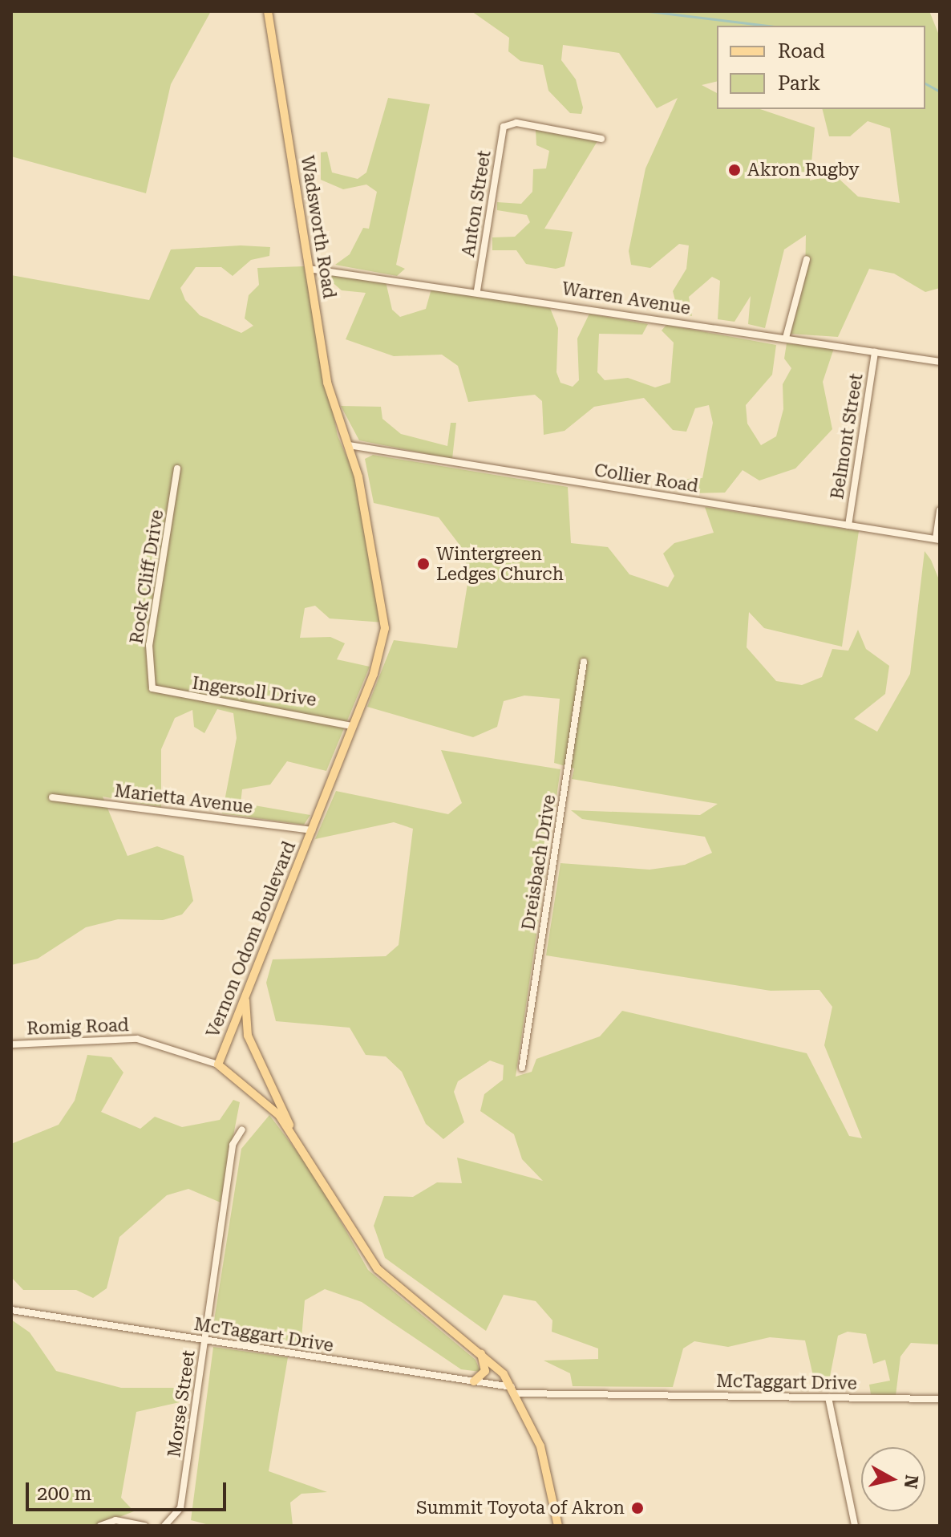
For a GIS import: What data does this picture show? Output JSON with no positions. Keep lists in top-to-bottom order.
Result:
{
  "streets": {
    "main road": ["Wadsworth Road", "Vernon Odom Boulevard"],
    "street": [
      "Anton Street",
      "Warren Avenue",
      "Belmont Street",
      "Collier Road",
      "Rock Cliff Drive",
      "Ingersoll Drive",
      "Marietta Avenue",
      "Dreisbach Drive",
      "Romig Road",
      "McTaggart Drive",
      "Morse Street"
    ]
  },
  "crossings": [
    ["Anton Street", "Warren Avenue"],
    ["Wadsworth Road", "Warren Avenue"],
    ["Wadsworth Road", "Collier Road"],
    ["Wadsworth Road", "Vernon Odom Boulevard"],
    ["Warren Avenue", "Belmont Street"],
    ["Belmont Street", "Collier Road"],
    ["Collier Road", "Vernon Odom Boulevard"],
    ["Rock Cliff Drive", "Ingersoll Drive"],
    ["Ingersoll Drive", "Vernon Odom Boulevard"],
    ["Marietta Avenue", "Vernon Odom Boulevard"],
    ["Vernon Odom Boulevard", "Romig Road"],
    ["Vernon Odom Boulevard", "McTaggart Drive"],
    ["McTaggart Drive", "Morse Street"]
  ],
  "places": ["Akron Rugby", "Wintergreen Ledges Church", "Summit Toyota of Akron"],
  "legend": ["Road", "Park"],
  "scale_bar": "200 m",
  "north": "right"
}
